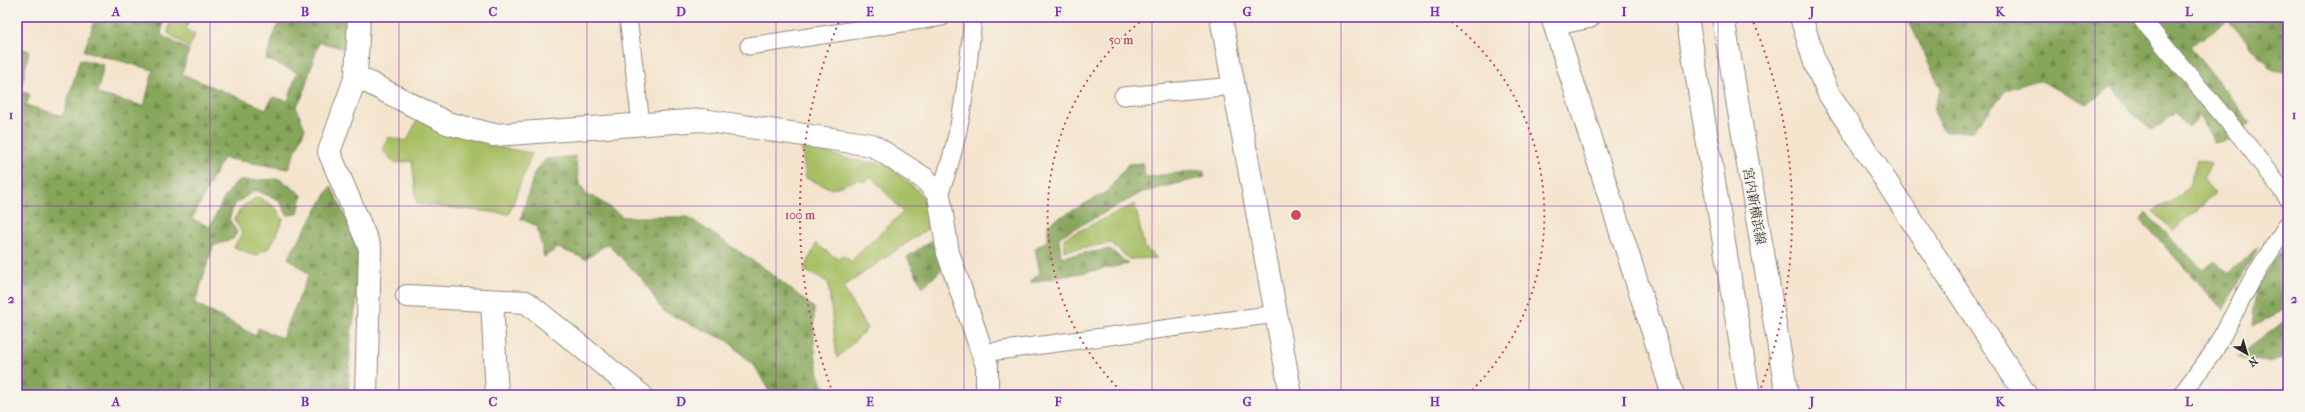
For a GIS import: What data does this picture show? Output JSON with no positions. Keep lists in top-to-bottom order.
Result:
{
  "streets": {
    "street": ["宮内新横浜線"]
  },
  "north": "bottom right",
  "grid": {
    "columns": [
      "A",
      "B",
      "C",
      "D",
      "E",
      "F",
      "G",
      "H",
      "I",
      "J",
      "K",
      "L"
    ],
    "rows": ["1", "2"]
  },
  "rings": ["50 m", "100 m"]
}
